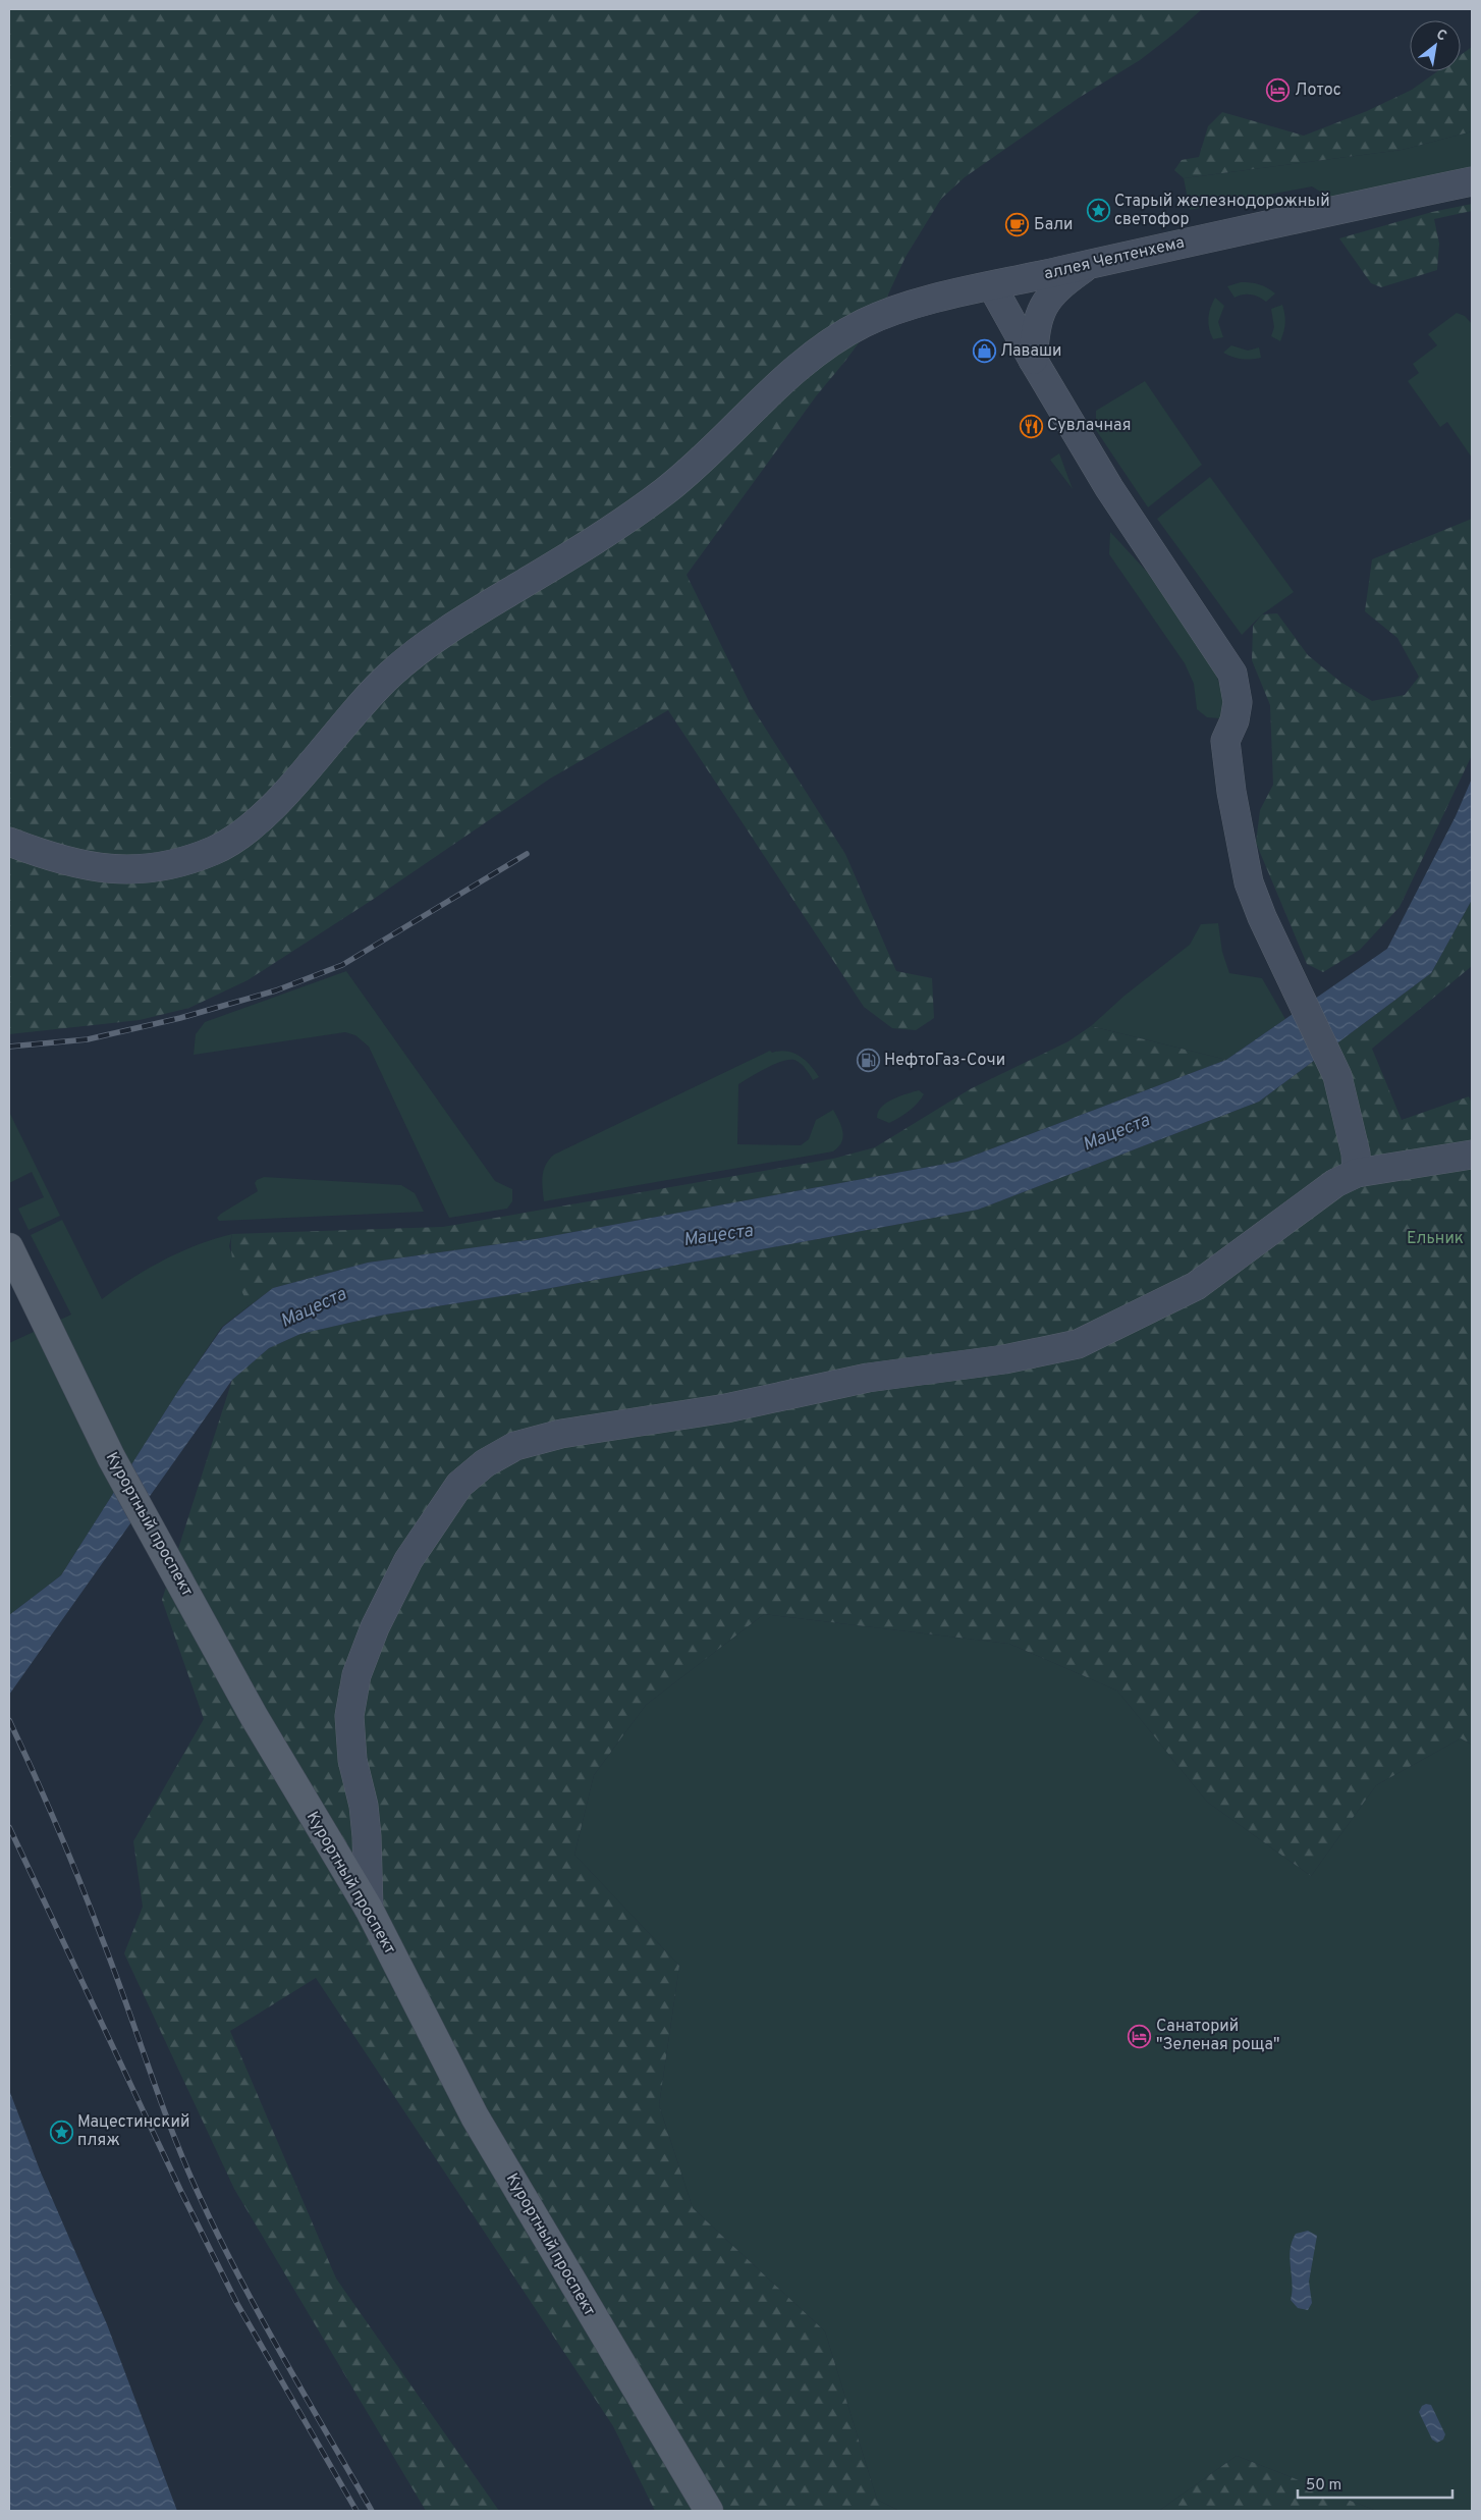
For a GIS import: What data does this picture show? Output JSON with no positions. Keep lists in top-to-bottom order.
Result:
{
  "streets": {
    "main road": ["Курортный проспект"],
    "street": ["аллея Челтенхема"]
  },
  "water": ["Мацеста"],
  "parks": ["Ельник"],
  "places": {
    "hotel": ["Лотос", "Санаторий \"Зеленая роща\""],
    "place": ["Старый железнодорожный светофор", "Мацестинский пляж"],
    "cafe": ["Бали"],
    "shop": ["Лаваши"],
    "restaurant": ["Сувлачная"],
    "fuel station": ["НефтоГаз-Сочи"]
  },
  "scale_bar": "50 m",
  "north": "top right"
}
